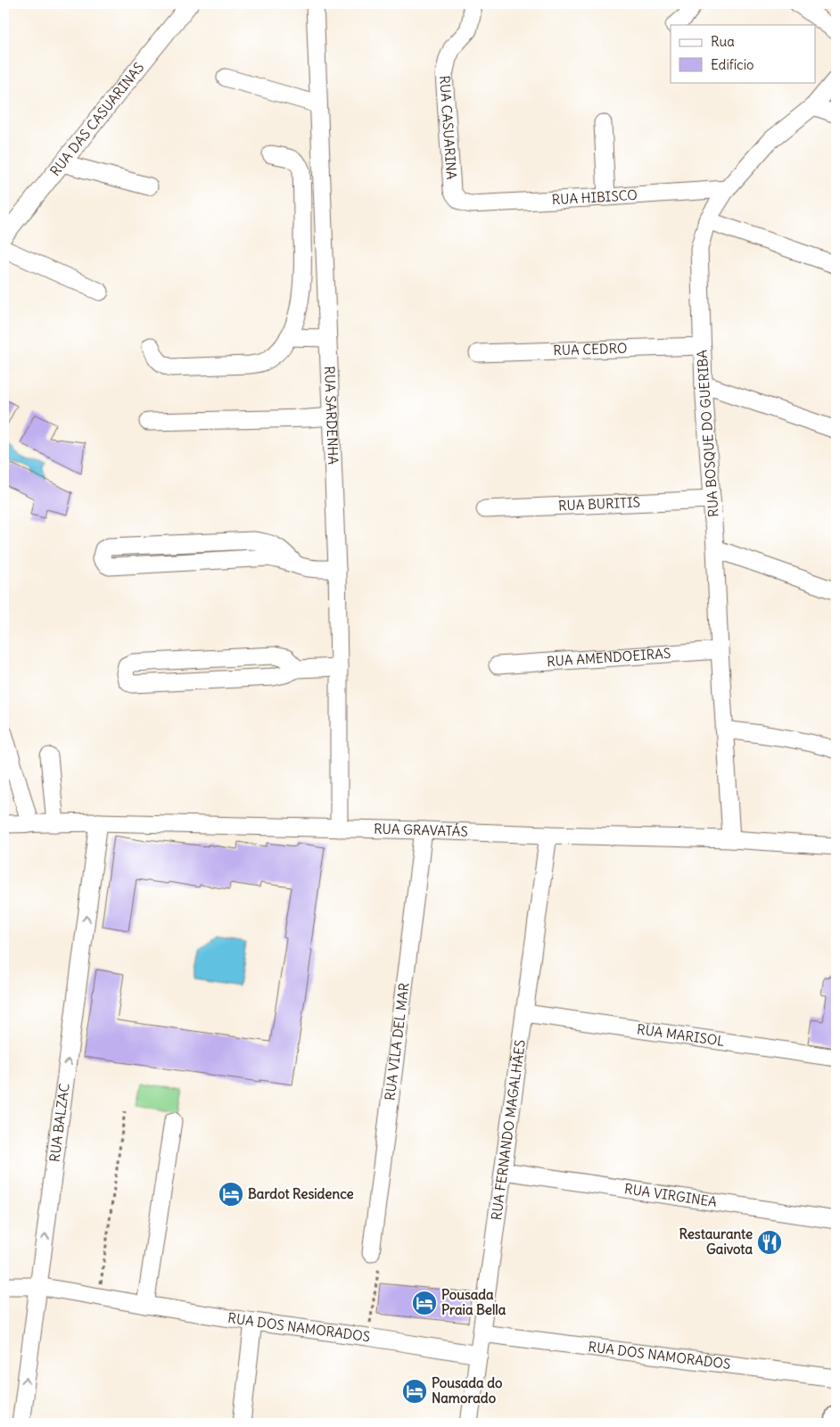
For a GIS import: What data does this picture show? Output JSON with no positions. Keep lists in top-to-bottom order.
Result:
{
  "streets": {
    "street": [
      "RUA DAS CASUARINAS",
      "RUA CASUARINA",
      "RUA HIBISCO",
      "RUA CEDRO",
      "RUA SARDENHA",
      "RUA BOSQUE DO GUERIBA",
      "RUA BURITIS",
      "RUA AMENDOEIRAS",
      "RUA GRAVATÁS",
      "RUA MARISOL",
      "RUA VILA DEL MAR",
      "RUA BALZAC",
      "RUA FERNANDO MAGALHÃES",
      "RUA VIRGINEA",
      "RUA DOS NAMORADOS"
    ]
  },
  "crossings": [
    ["RUA CASUARINA", "RUA HIBISCO"],
    ["RUA HIBISCO", "RUA BOSQUE DO GUERIBA"],
    ["RUA CEDRO", "RUA BOSQUE DO GUERIBA"],
    ["RUA SARDENHA", "RUA GRAVATÁS"],
    ["RUA BOSQUE DO GUERIBA", "RUA BURITIS"],
    ["RUA BOSQUE DO GUERIBA", "RUA AMENDOEIRAS"],
    ["RUA BOSQUE DO GUERIBA", "RUA GRAVATÁS"],
    ["RUA GRAVATÁS", "RUA VILA DEL MAR"],
    ["RUA GRAVATÁS", "RUA BALZAC"],
    ["RUA GRAVATÁS", "RUA FERNANDO MAGALHÃES"],
    ["RUA MARISOL", "RUA FERNANDO MAGALHÃES"],
    ["RUA BALZAC", "RUA DOS NAMORADOS"],
    ["RUA FERNANDO MAGALHÃES", "RUA VIRGINEA"],
    ["RUA FERNANDO MAGALHÃES", "RUA DOS NAMORADOS"]
  ],
  "places": {
    "hotel": ["Bardot Residence", "Pousada Praia Bella", "Pousada do Namorado"],
    "restaurant": ["Restaurante Gaivota"]
  },
  "legend": ["Rua", "Edifício"]
}
